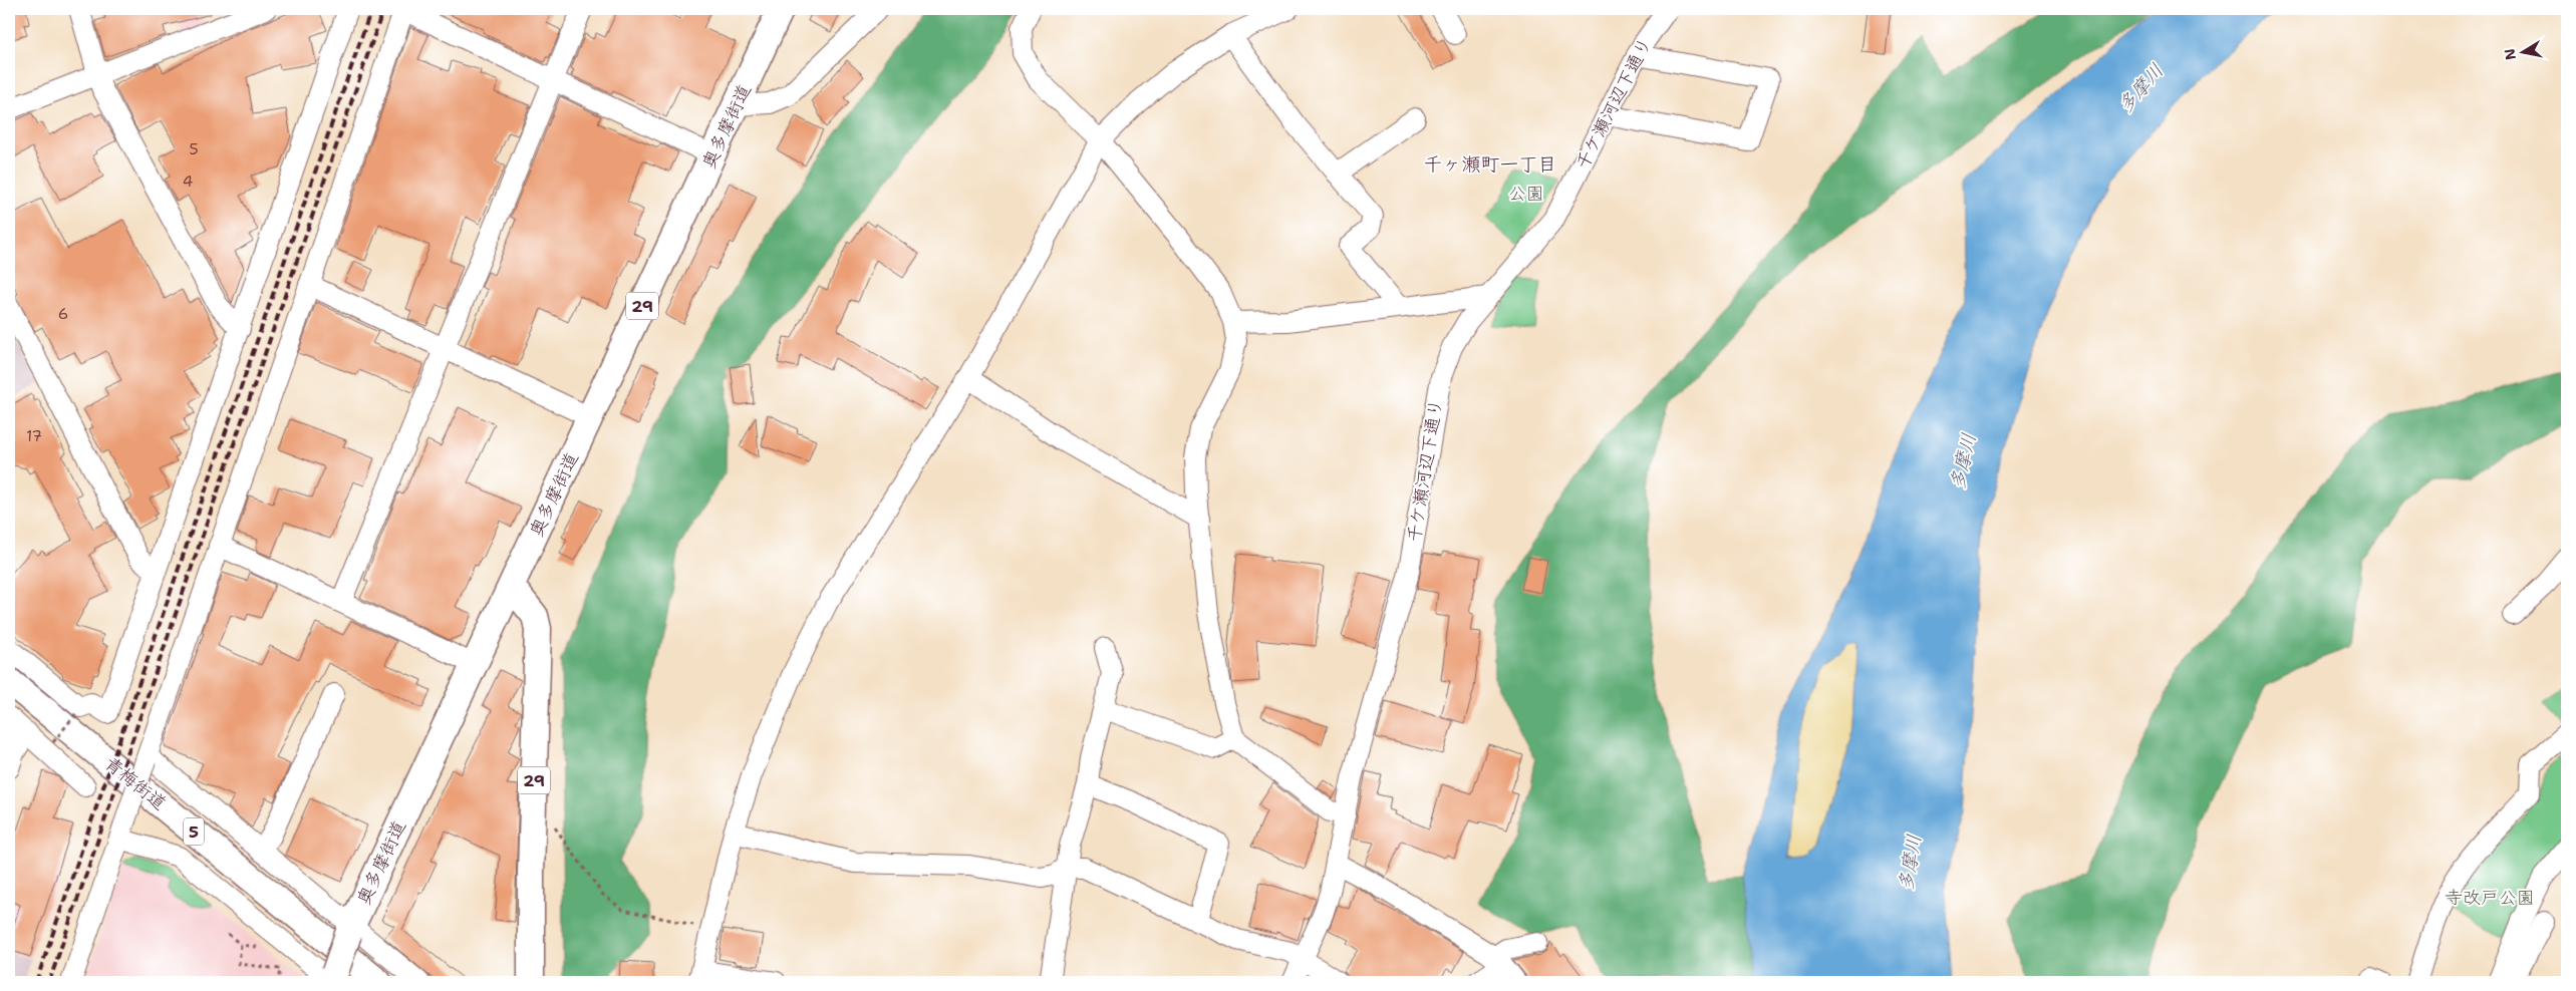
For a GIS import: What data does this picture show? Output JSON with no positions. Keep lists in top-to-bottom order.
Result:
{
  "streets": {
    "main road": [
      "奥多摩街道",
      "29",
      "青梅街道",
      "5"
    ],
    "street": ["千ケ瀬河辺下通り"]
  },
  "crossings": [
    ["奥多摩街道", "29"]
  ],
  "districts": ["千ヶ瀬町一丁目"],
  "water": ["多摩川"],
  "parks": ["公園", "寺改戸公園"],
  "house_numbers": [
    "5",
    "4",
    "6",
    "17"
  ],
  "north": "left"
}
